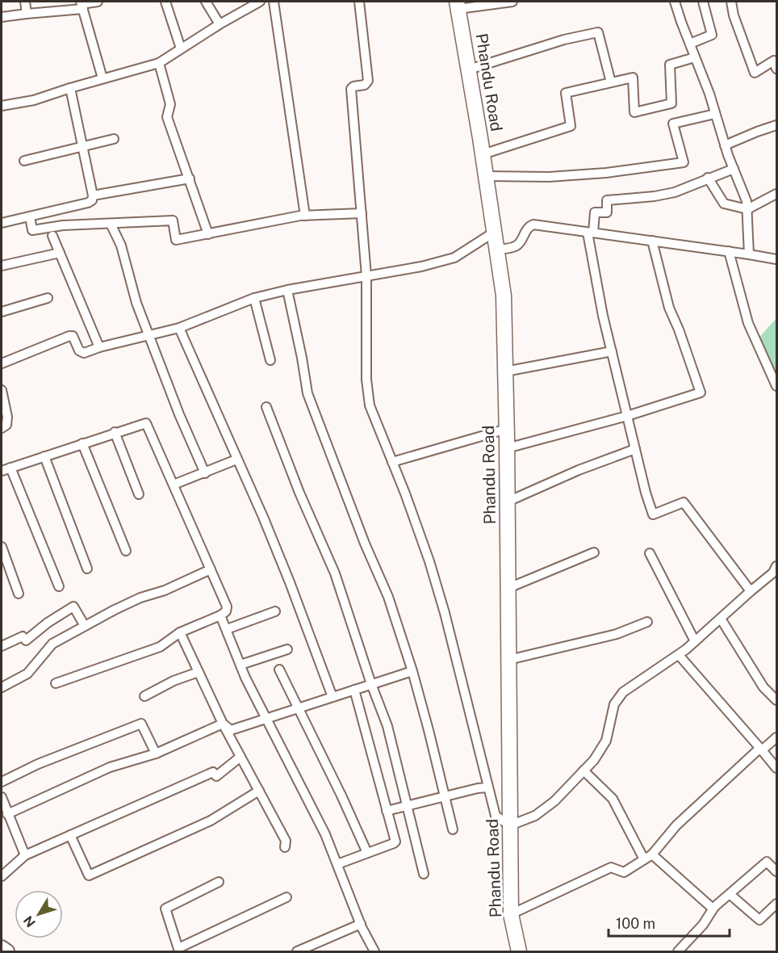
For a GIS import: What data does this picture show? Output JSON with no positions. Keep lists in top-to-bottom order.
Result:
{
  "streets": {
    "main road": ["Phandu Road"]
  },
  "scale_bar": "100 m",
  "north": "bottom left"
}
